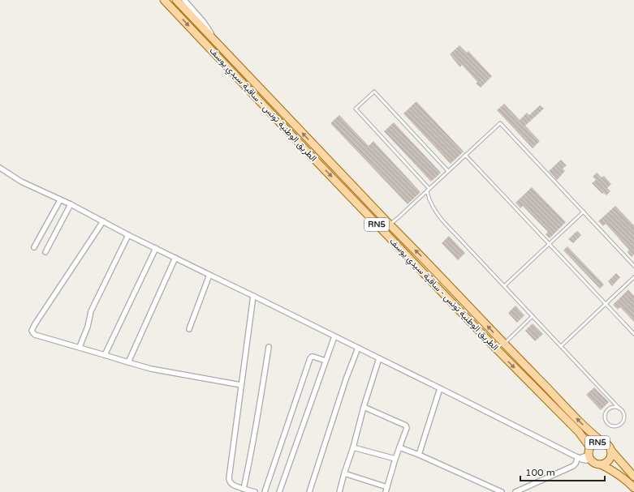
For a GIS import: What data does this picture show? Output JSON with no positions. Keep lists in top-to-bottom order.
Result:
{
  "streets": {
    "main road": ["الطريق الوطنية تونس - ساقية سيدي يوسف", "RN5"]
  },
  "crossings": [
    ["الطريق الوطنية تونس - ساقية سيدي يوسف", "RN5"]
  ],
  "scale_bar": "100 m"
}
